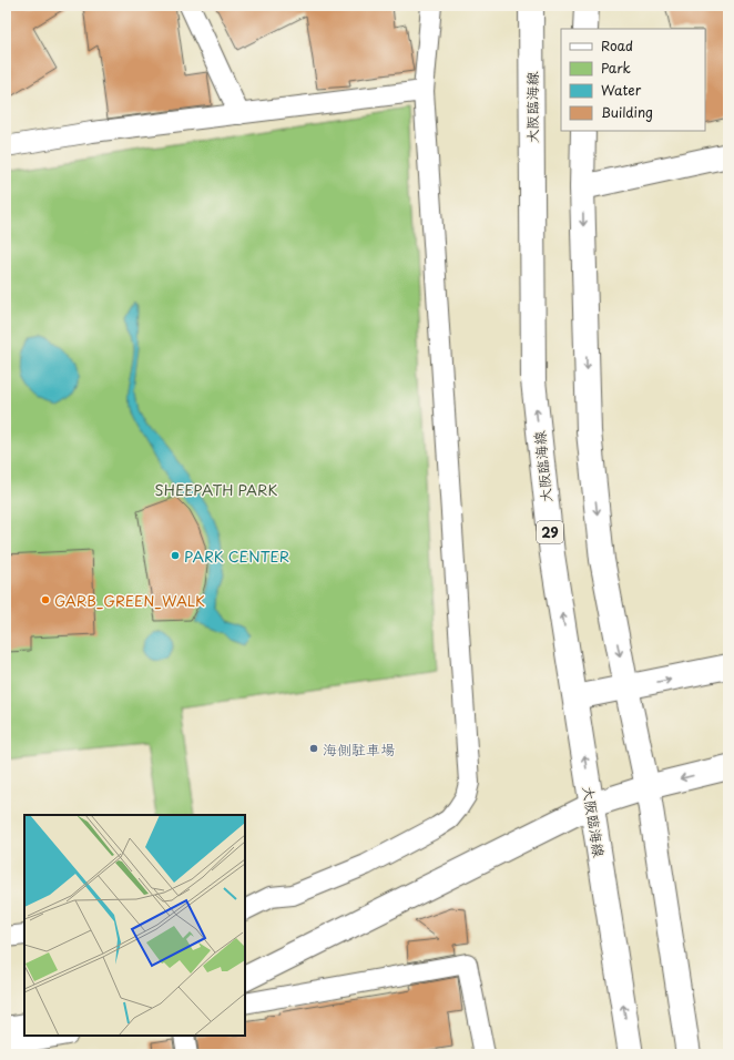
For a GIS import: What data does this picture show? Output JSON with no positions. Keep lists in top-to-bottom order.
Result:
{
  "streets": {
    "main road": ["大阪臨海線", "29"]
  },
  "parks": ["SHEEPATH PARK"],
  "places": ["PARK CENTER", "GARB_GREEN_WALK", "海側駐車場"],
  "legend": [
    "Road",
    "Park",
    "Water",
    "Building"
  ]
}
